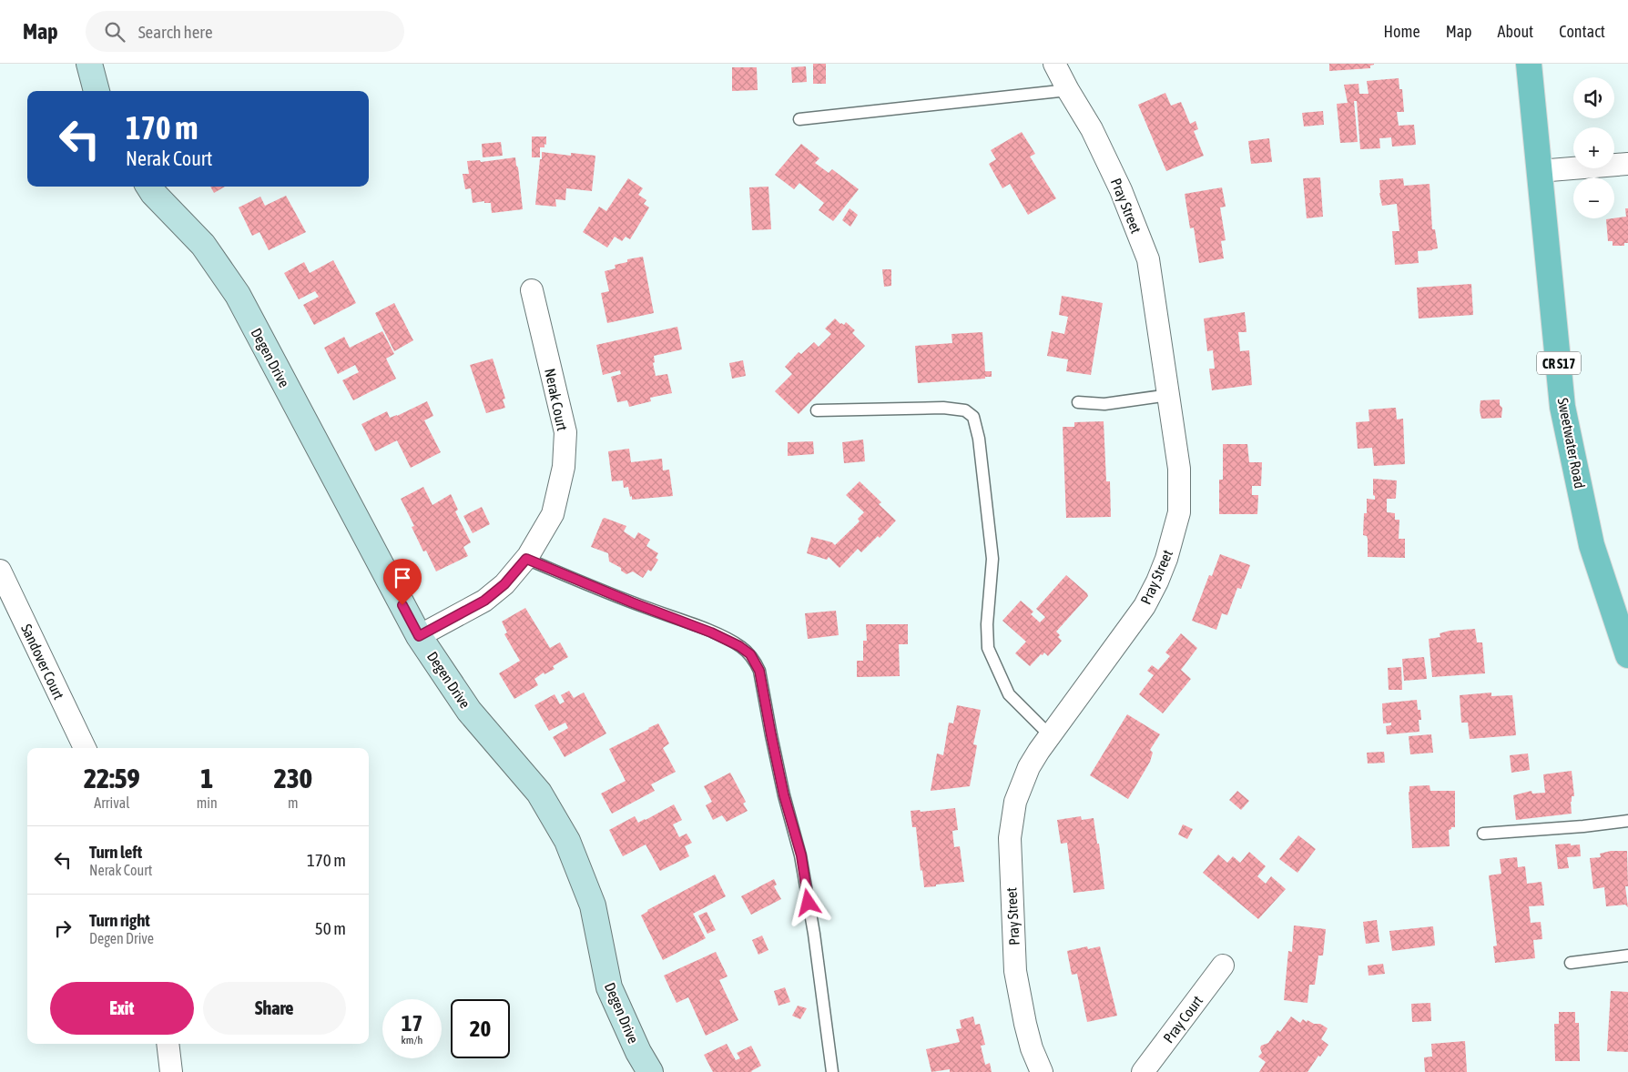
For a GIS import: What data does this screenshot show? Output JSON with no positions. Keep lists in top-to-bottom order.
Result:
{
  "streets": {
    "main road": ["CR S17", "Sweetwater Road"],
    "street": [
      "Pray Street",
      "Degen Drive",
      "Nerak Court",
      "Sandover Court",
      "Pray Court"
    ]
  },
  "crossings": [
    ["Degen Drive", "Nerak Court"]
  ],
  "page": {
    "header": "Map",
    "search": "Search here",
    "nav": [
      "Home",
      "Map",
      "About",
      "Contact"
    ],
    "map_buttons": ["+", "−"],
    "turn": ["170 m", "Nerak Court"],
    "eta": [
      "22:59",
      "Arrival",
      "1",
      "min",
      "230",
      "m"
    ],
    "list": [
      {
        "name": "Turn left",
        "note": "Nerak Court",
        "value": "170 m"
      },
      {
        "name": "Turn right",
        "note": "Degen Drive",
        "value": "50 m"
      }
    ],
    "buttons": ["Exit", "Share"],
    "speed": "17 km/h",
    "limit": "20"
  }
}
